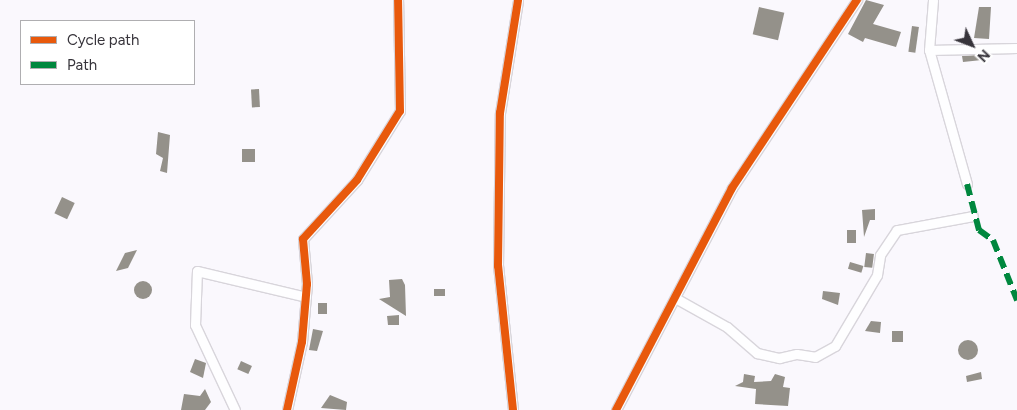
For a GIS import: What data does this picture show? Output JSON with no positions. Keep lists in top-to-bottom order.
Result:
{
  "legend": ["Cycle path", "Path"],
  "north": "bottom right"
}
